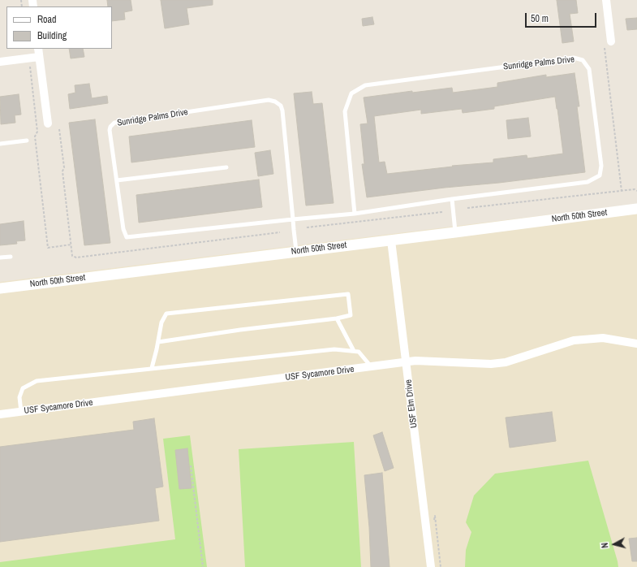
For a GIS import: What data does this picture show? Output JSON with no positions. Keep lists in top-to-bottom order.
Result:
{
  "streets": {
    "street": ["North 50th Street", "USF Sycamore Drive", "USF Elm Drive"],
    "lane": ["Sunridge Palms Drive"]
  },
  "crossings": [
    ["North 50th Street", "USF Elm Drive"],
    ["USF Sycamore Drive", "USF Elm Drive"]
  ],
  "legend": ["Road", "Building"],
  "scale_bar": "50 m",
  "north": "left"
}
